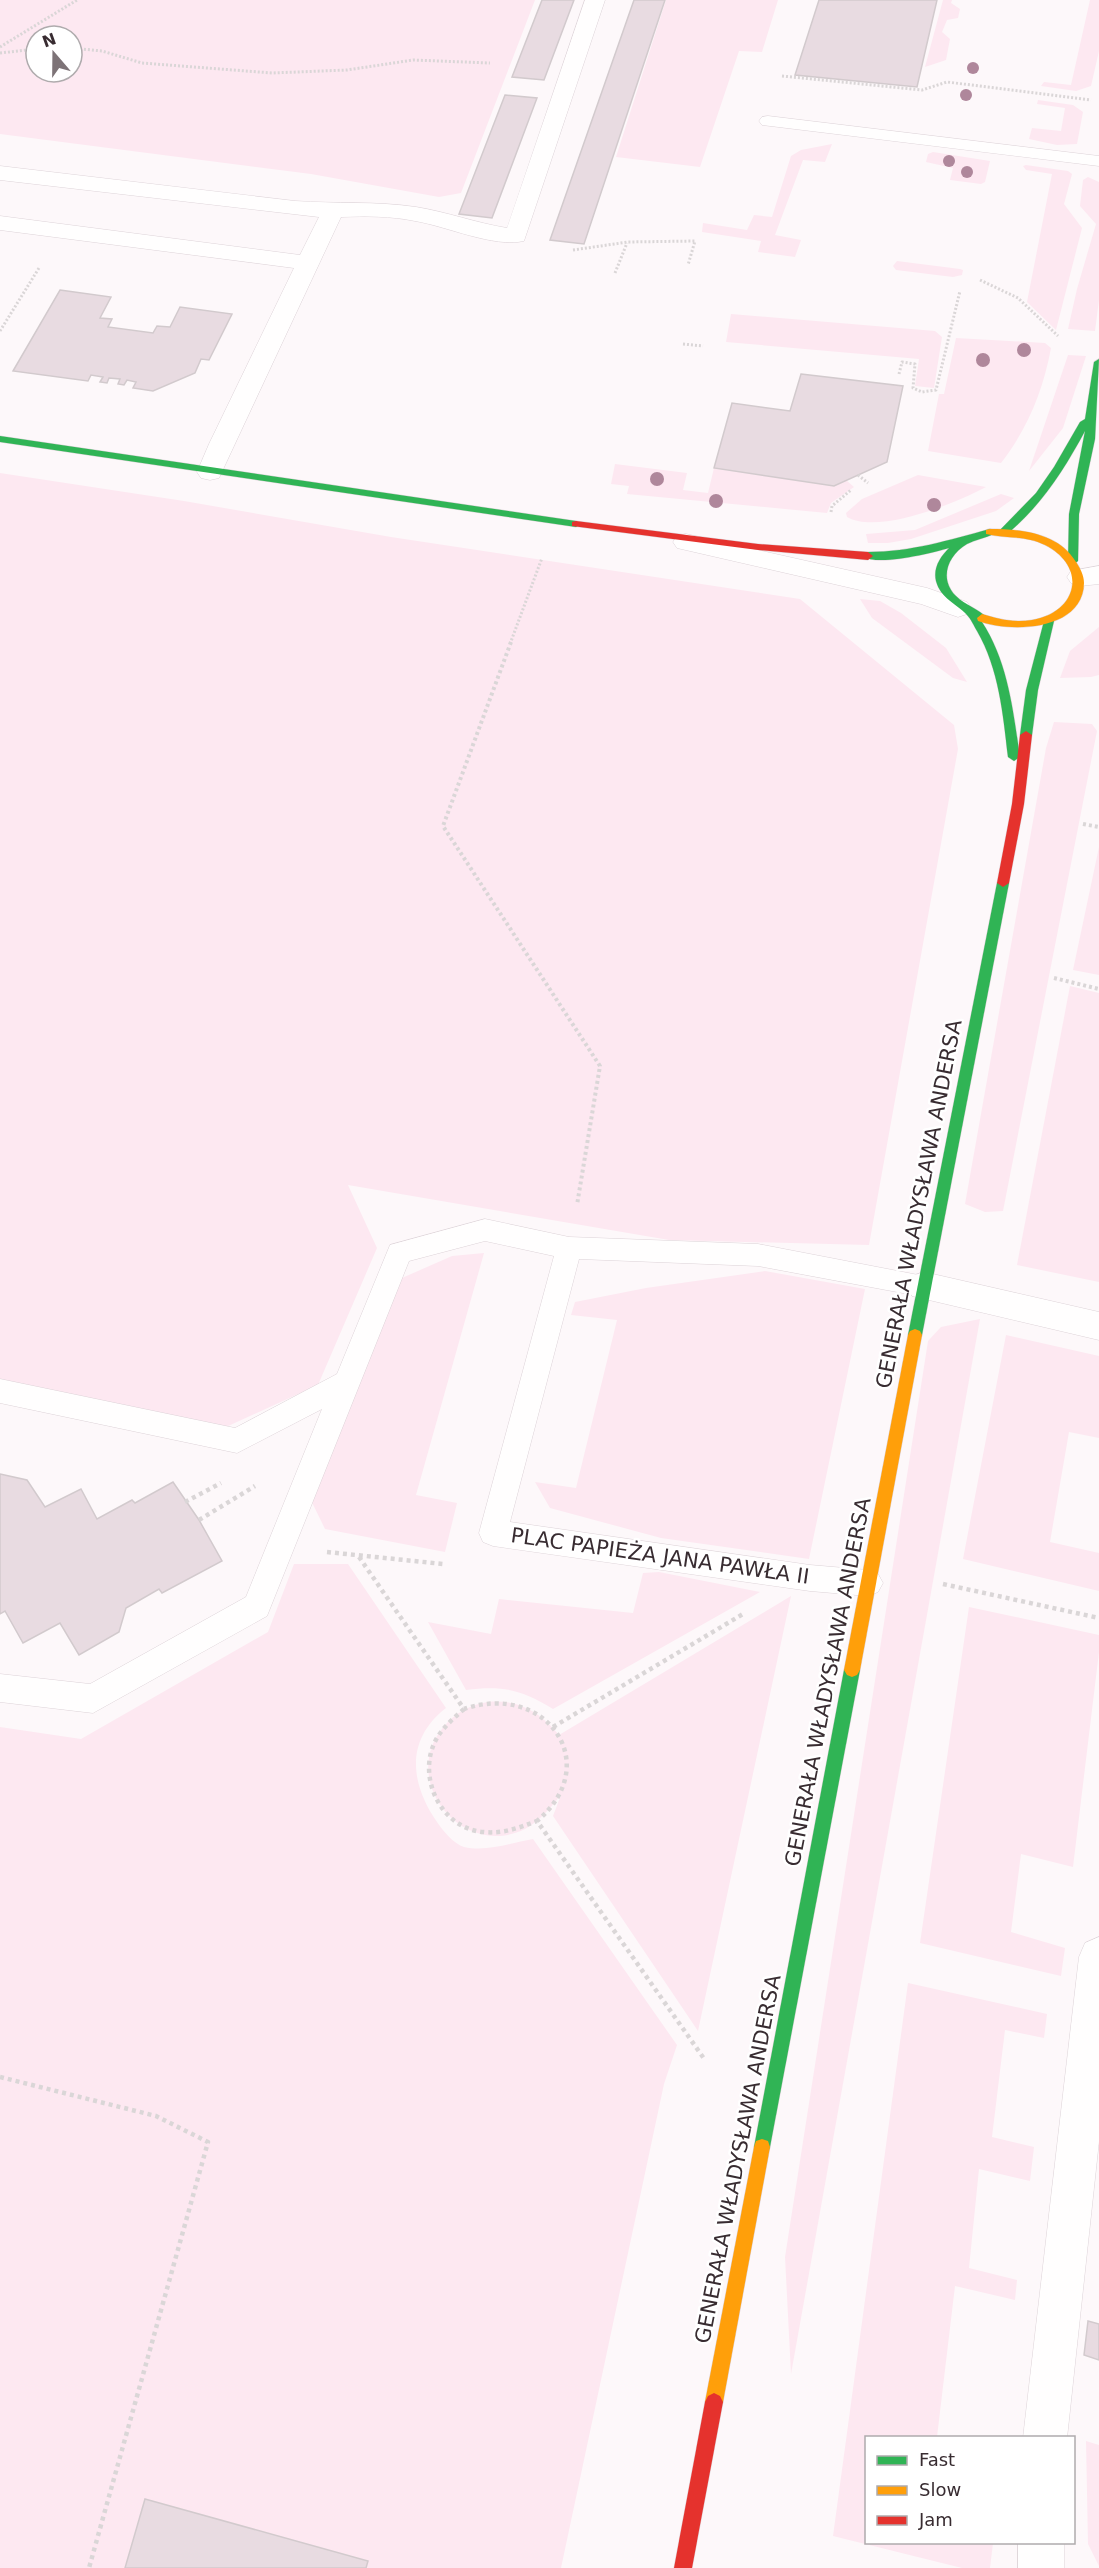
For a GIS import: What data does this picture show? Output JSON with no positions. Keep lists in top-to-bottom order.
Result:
{
  "streets": {
    "main road": ["GENERAŁA WŁADYSŁAWA ANDERSA"],
    "lane": ["PLAC PAPIEŻA JANA PAWŁA II"]
  },
  "crossings": [
    ["GENERAŁA WŁADYSŁAWA ANDERSA", "PLAC PAPIEŻA JANA PAWŁA II"]
  ],
  "legend": ["Fast", "Slow", "Jam"],
  "north": "top"
}
